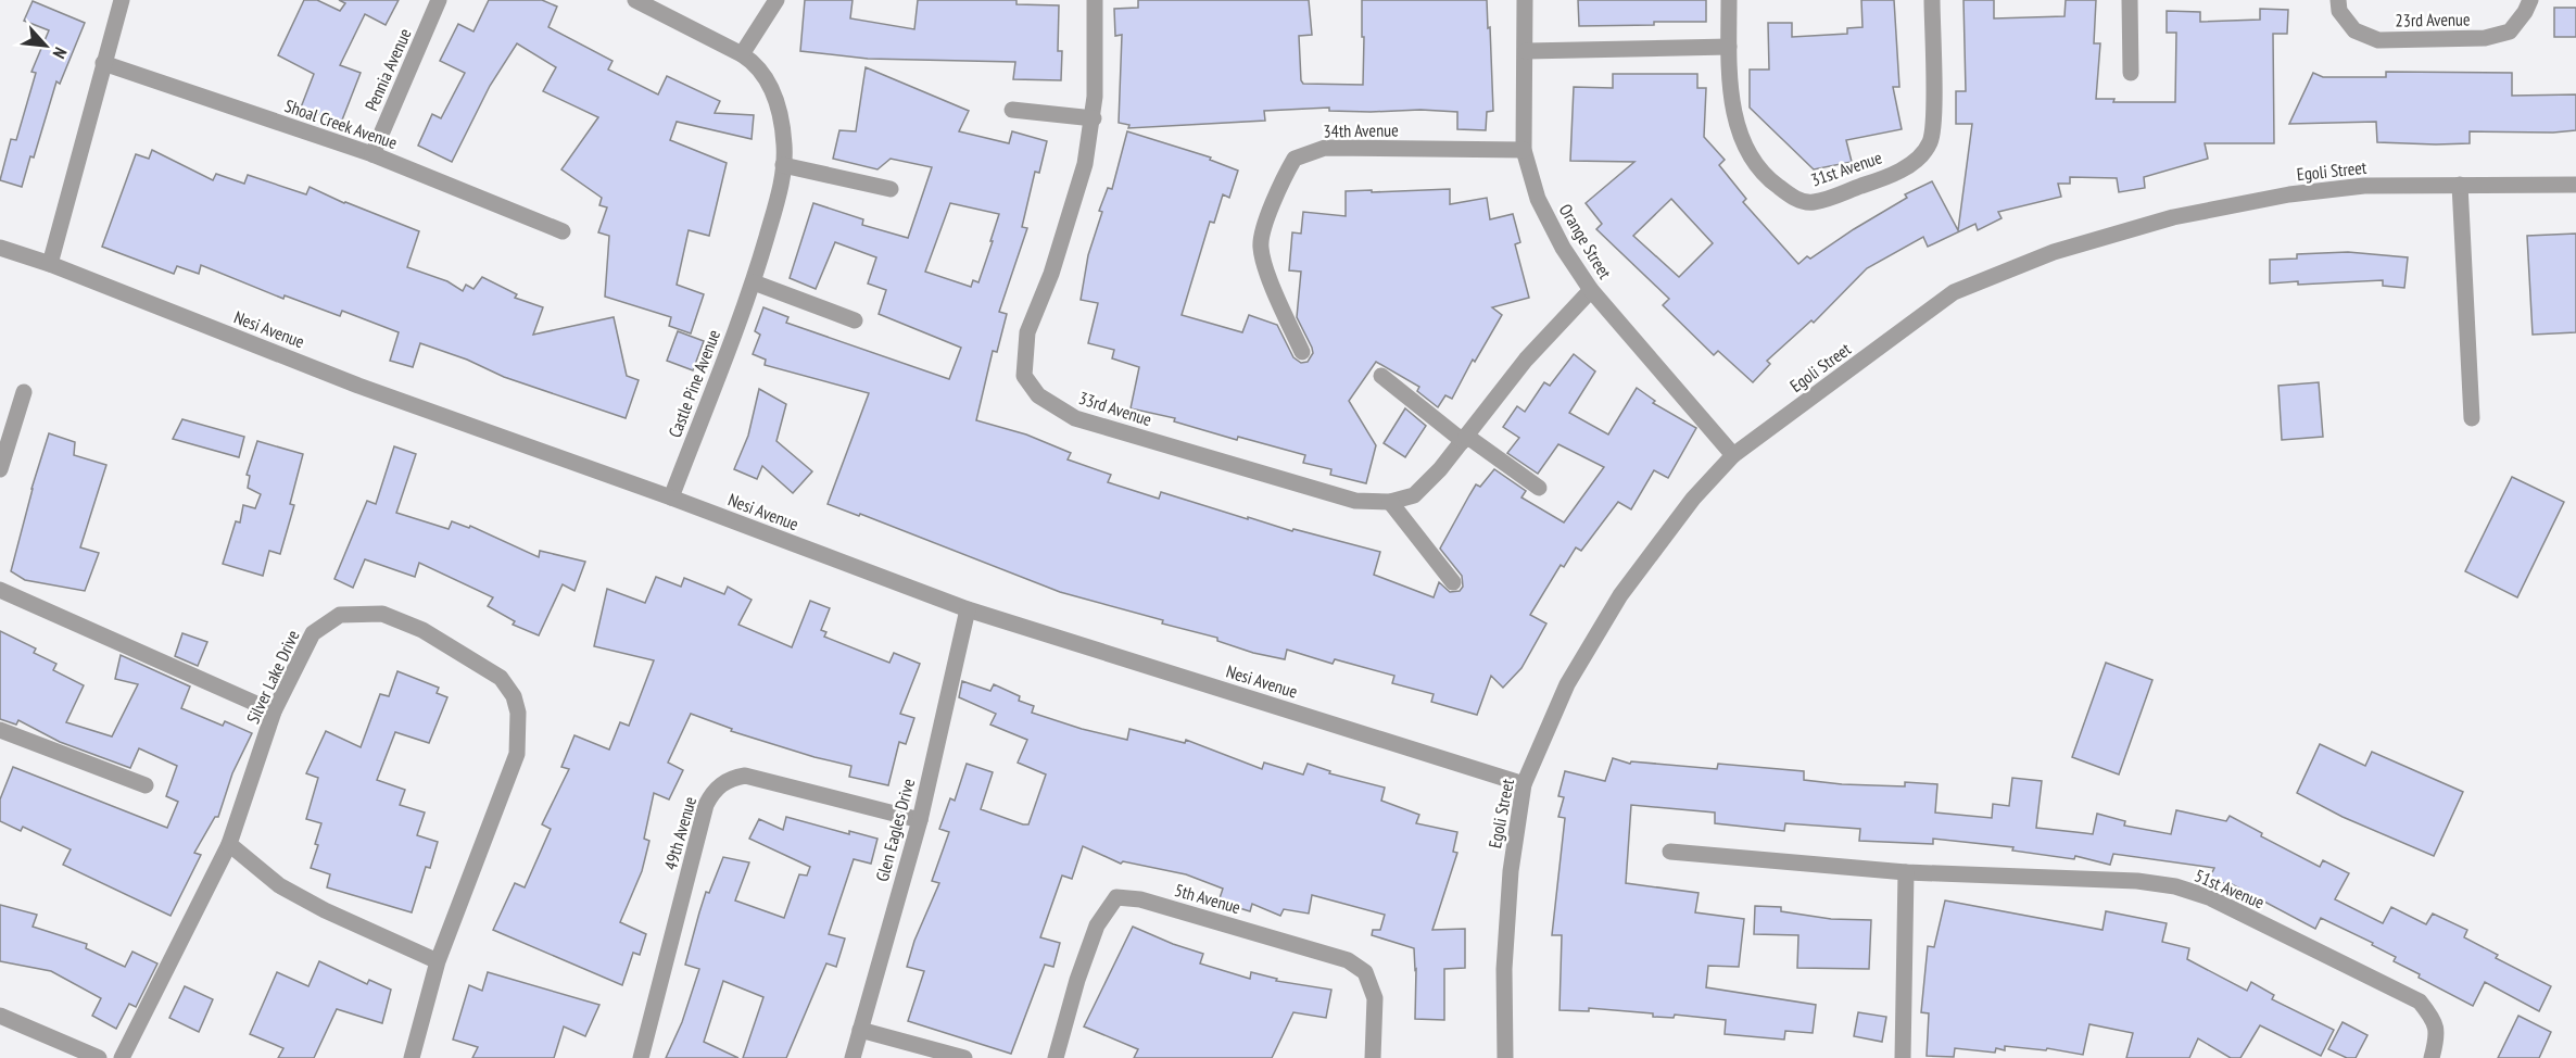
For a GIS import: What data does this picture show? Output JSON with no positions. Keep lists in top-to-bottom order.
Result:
{
  "streets": {
    "street": [
      "23rd Avenue",
      "Pennia Avenue",
      "Shoal Creek Avenue",
      "34th Avenue",
      "31st Avenue",
      "Egoli Street",
      "Orange Street",
      "Nesi Avenue",
      "Castle Pine Avenue",
      "33rd Avenue",
      "Silver Lake Drive",
      "Glen Eagles Drive",
      "49th Avenue",
      "51st Avenue",
      "5th Avenue"
    ]
  },
  "crossings": [
    ["Pennia Avenue", "Shoal Creek Avenue"],
    ["34th Avenue", "Orange Street"],
    ["Egoli Street", "Orange Street"],
    ["Egoli Street", "Nesi Avenue"],
    ["Orange Street", "33rd Avenue"],
    ["Nesi Avenue", "Castle Pine Avenue"],
    ["Nesi Avenue", "Glen Eagles Drive"],
    ["Glen Eagles Drive", "49th Avenue"]
  ],
  "north": "bottom right"
}
